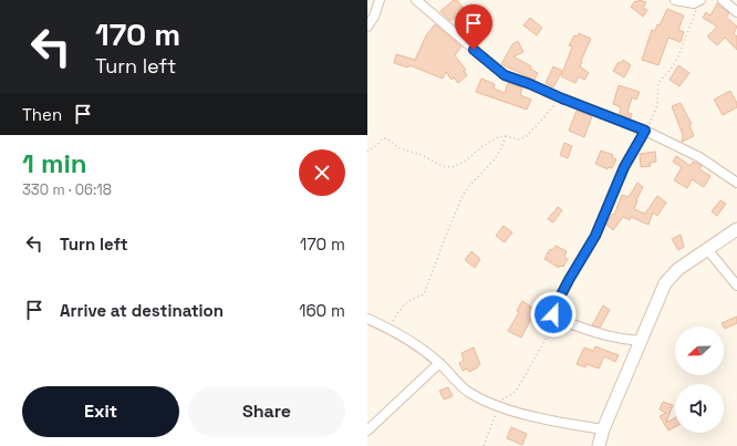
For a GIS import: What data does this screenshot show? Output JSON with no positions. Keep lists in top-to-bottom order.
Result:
{
  "north": "left",
  "page": {
    "turn": ["170 m", "Turn left"],
    "then": "Then",
    "heading": ["1 min", "330 m · 06:18"],
    "list": [
      {
        "name": "Turn left",
        "value": "170 m"
      },
      {
        "name": "Arrive at destination",
        "value": "160 m"
      }
    ],
    "buttons": ["Exit", "Share"]
  }
}
